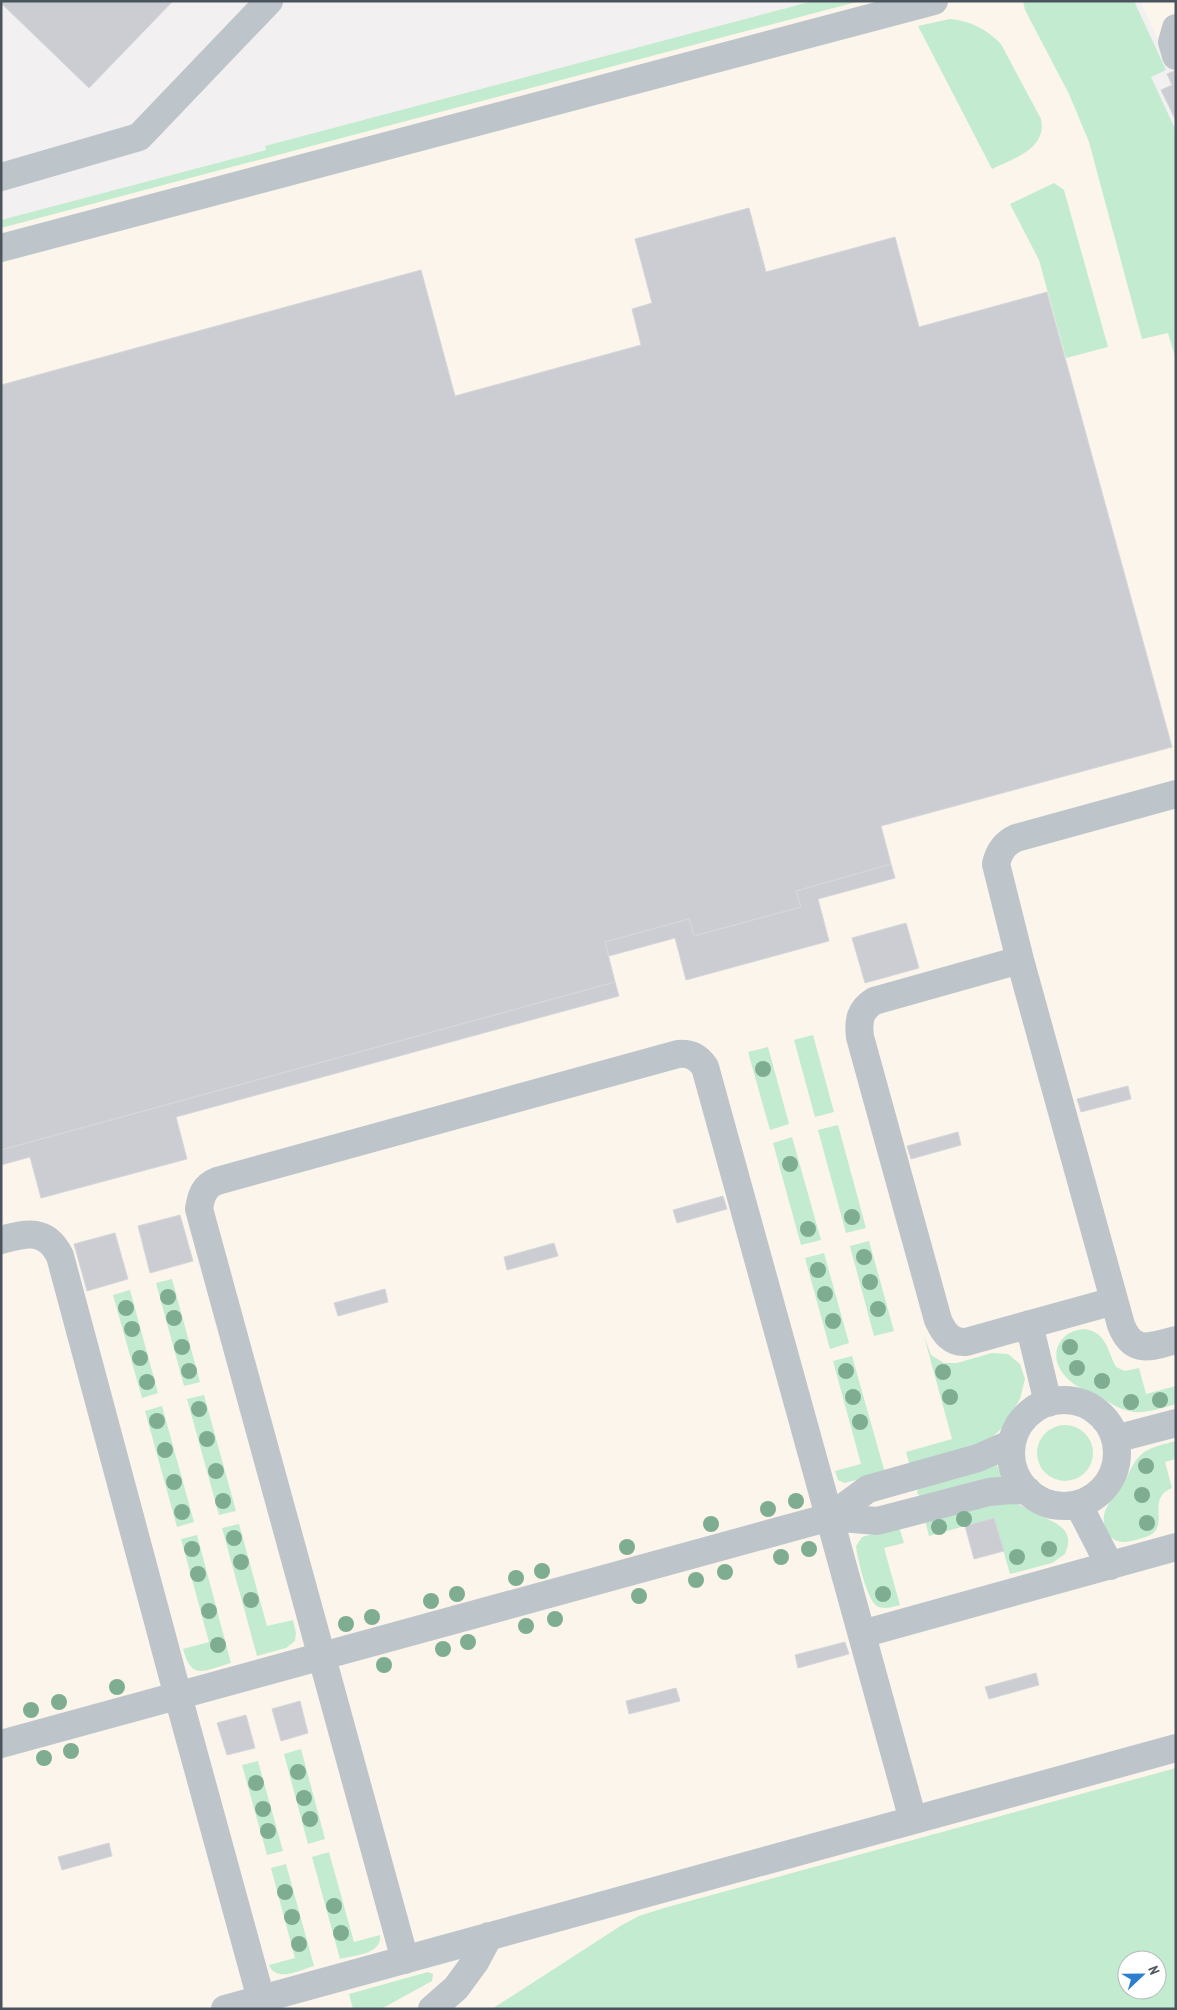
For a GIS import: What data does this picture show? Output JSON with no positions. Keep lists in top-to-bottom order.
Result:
{
  "north": "right"
}
